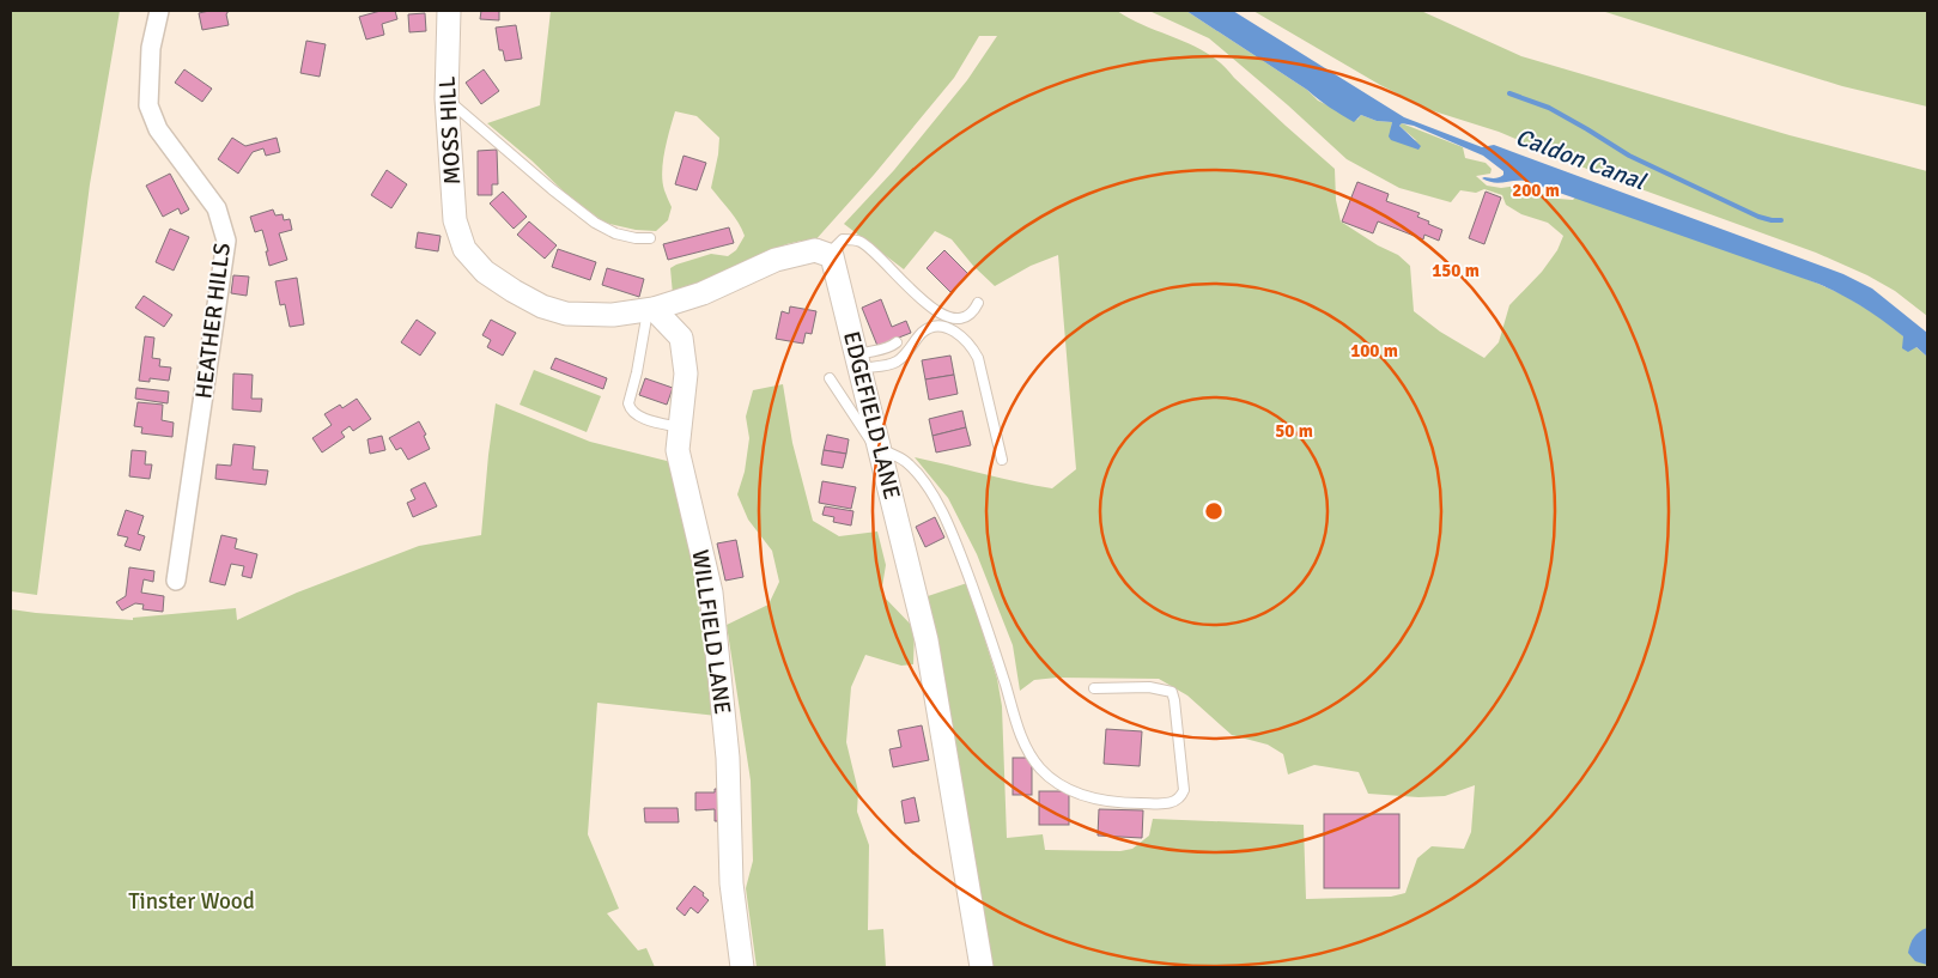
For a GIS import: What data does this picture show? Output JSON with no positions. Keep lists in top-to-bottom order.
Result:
{
  "streets": {
    "street": [
      "MOSS HILL",
      "HEATHER HILLS",
      "EDGEFIELD LANE",
      "WILLFIELD LANE"
    ]
  },
  "crossings": [
    ["MOSS HILL", "WILLFIELD LANE"]
  ],
  "water": ["Caldon Canal"],
  "parks": ["Tinster Wood"],
  "rings": [
    "200 m",
    "150 m",
    "100 m",
    "50 m"
  ]
}
